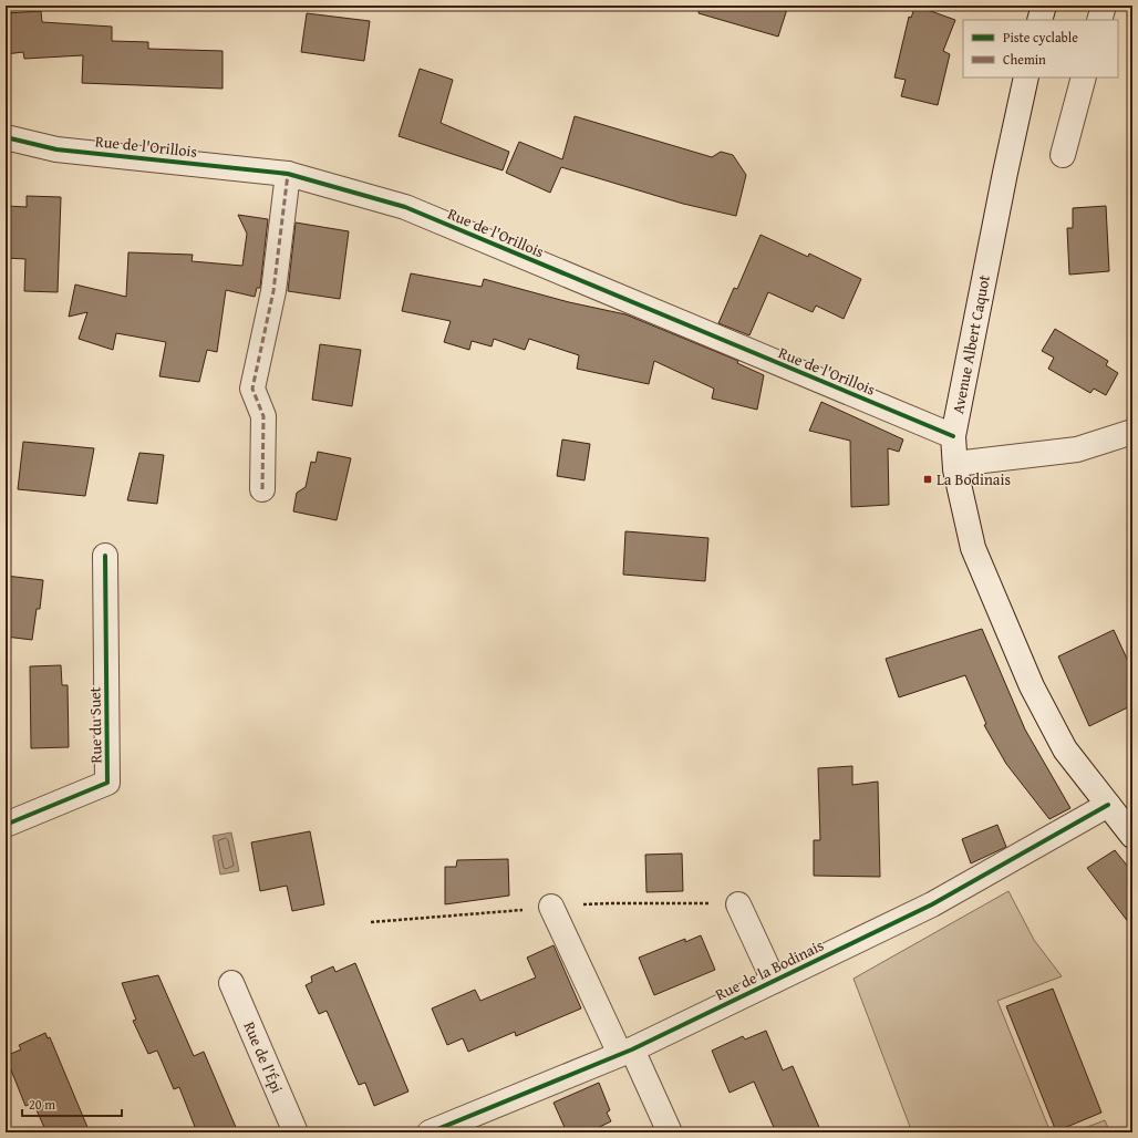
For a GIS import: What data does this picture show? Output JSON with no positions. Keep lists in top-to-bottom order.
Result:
{
  "streets": {
    "street": [
      "Rue de l'Orillois",
      "Avenue Albert Caquot",
      "Rue du Suet",
      "Rue de la Bodinais",
      "Rue de l'Épi"
    ]
  },
  "crossings": [
    ["Rue de l'Orillois", "Avenue Albert Caquot"],
    ["Avenue Albert Caquot", "Rue de la Bodinais"]
  ],
  "places": {
    "transit": ["La Bodinais"]
  },
  "legend": ["Piste cyclable", "Chemin"],
  "scale_bar": "20 m"
}
